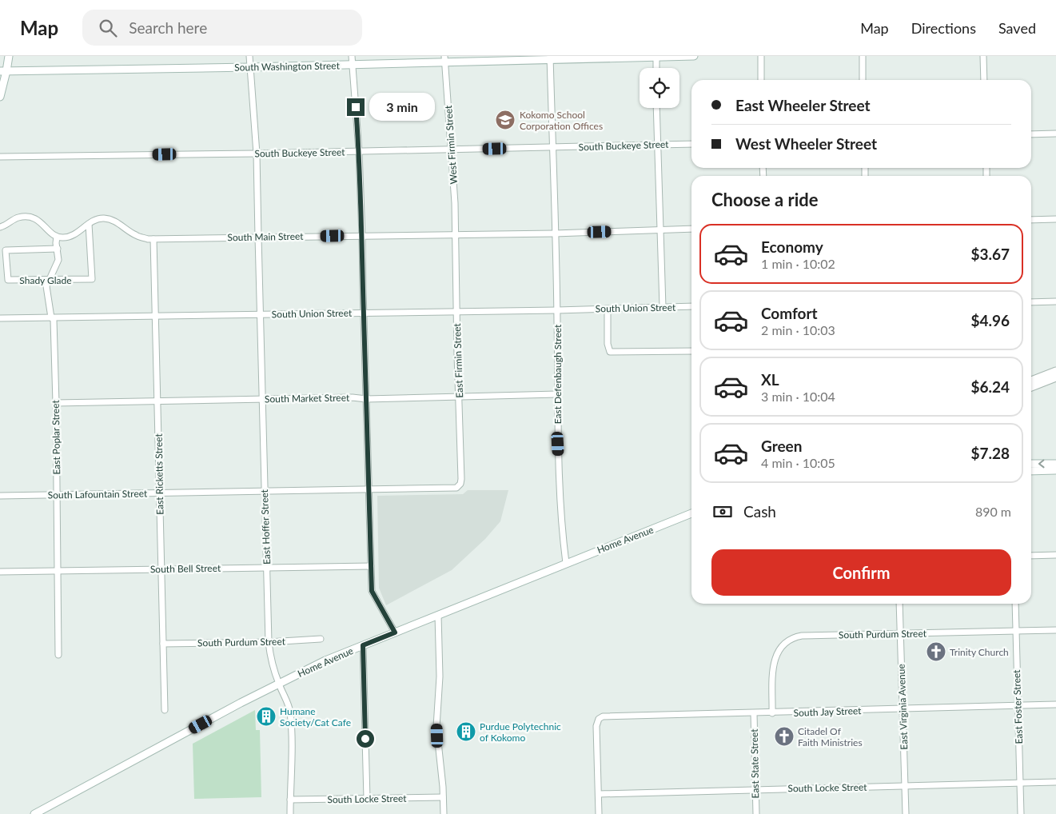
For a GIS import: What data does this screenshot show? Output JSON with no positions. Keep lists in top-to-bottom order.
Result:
{
  "streets": {
    "main road": ["South Washington Street", "Home Avenue"],
    "street": [
      "West Firmin Street",
      "South Buckeye Street",
      "South Main Street",
      "Shady Glade",
      "South Union Street",
      "East Firmin Street",
      "East Defenbaugh Street",
      "South Market Street",
      "East Poplar Street",
      "East Ricketts Street",
      "South Lafountain Street",
      "East Hoffer Street",
      "South Bell Street",
      "South Purdum Street",
      "East Virginia Avenue",
      "East Foster Street",
      "South Jay Street",
      "East State Street",
      "South Locke Street"
    ]
  },
  "crossings": [
    ["South Washington Street", "West Firmin Street"],
    ["South Washington Street", "East Defenbaugh Street"],
    ["South Washington Street", "East Hoffer Street"],
    ["West Firmin Street", "South Buckeye Street"],
    ["West Firmin Street", "South Main Street"],
    ["West Firmin Street", "East Firmin Street"],
    ["South Buckeye Street", "East Defenbaugh Street"],
    ["South Buckeye Street", "East Hoffer Street"],
    ["South Main Street", "Shady Glade"],
    ["South Main Street", "East Firmin Street"],
    ["South Main Street", "East Defenbaugh Street"],
    ["South Main Street", "East Ricketts Street"],
    ["South Main Street", "East Hoffer Street"],
    ["Shady Glade", "East Poplar Street"],
    ["South Union Street", "East Firmin Street"],
    ["South Union Street", "East Defenbaugh Street"],
    ["South Union Street", "East Poplar Street"],
    ["South Union Street", "East Ricketts Street"],
    ["South Union Street", "East Hoffer Street"],
    ["East Firmin Street", "South Market Street"],
    ["East Firmin Street", "South Lafountain Street"],
    ["East Defenbaugh Street", "South Market Street"],
    ["East Defenbaugh Street", "Home Avenue"],
    ["South Market Street", "East Poplar Street"],
    ["South Market Street", "East Ricketts Street"],
    ["South Market Street", "East Hoffer Street"],
    ["East Poplar Street", "South Lafountain Street"],
    ["East Poplar Street", "South Bell Street"],
    ["East Ricketts Street", "South Lafountain Street"],
    ["East Ricketts Street", "South Bell Street"],
    ["East Ricketts Street", "South Purdum Street"],
    ["South Lafountain Street", "East Hoffer Street"],
    ["East Hoffer Street", "Home Avenue"],
    ["East Hoffer Street", "South Bell Street"],
    ["East Hoffer Street", "South Purdum Street"],
    ["East Hoffer Street", "South Locke Street"],
    ["South Purdum Street", "East Virginia Avenue"],
    ["South Purdum Street", "East Foster Street"],
    ["South Purdum Street", "South Jay Street"],
    ["East Virginia Avenue", "South Jay Street"],
    ["East Virginia Avenue", "South Locke Street"],
    ["East Foster Street", "South Jay Street"],
    ["East Foster Street", "South Locke Street"],
    ["South Jay Street", "East State Street"],
    ["South Jay Street", "South Locke Street"],
    ["East State Street", "South Locke Street"]
  ],
  "places": {
    "school or university": ["Kokomo School Corporation Offices"],
    "church": ["Trinity Church", "Citadel Of Faith Ministries"],
    "building": ["Humane Society/Cat Cafe", "Purdue Polytechnic of Kokomo"]
  },
  "page": {
    "header": "Map",
    "search": "Search here",
    "nav": ["Map", "Directions", "Saved"],
    "banner": ["East Wheeler Street", "West Wheeler Street"],
    "bubble": "3 min",
    "heading": "Choose a ride",
    "list": [
      {
        "name": "Economy",
        "note": "1 min · 10:02",
        "value": "$3.67"
      },
      {
        "name": "Comfort",
        "note": "2 min · 10:03",
        "value": "$4.96"
      },
      {
        "name": "XL",
        "note": "3 min · 10:04",
        "value": "$6.24"
      },
      {
        "name": "Green",
        "note": "4 min · 10:05",
        "value": "$7.28"
      }
    ],
    "pay": ["Cash", "890 m"],
    "buttons": "Confirm"
  }
}
